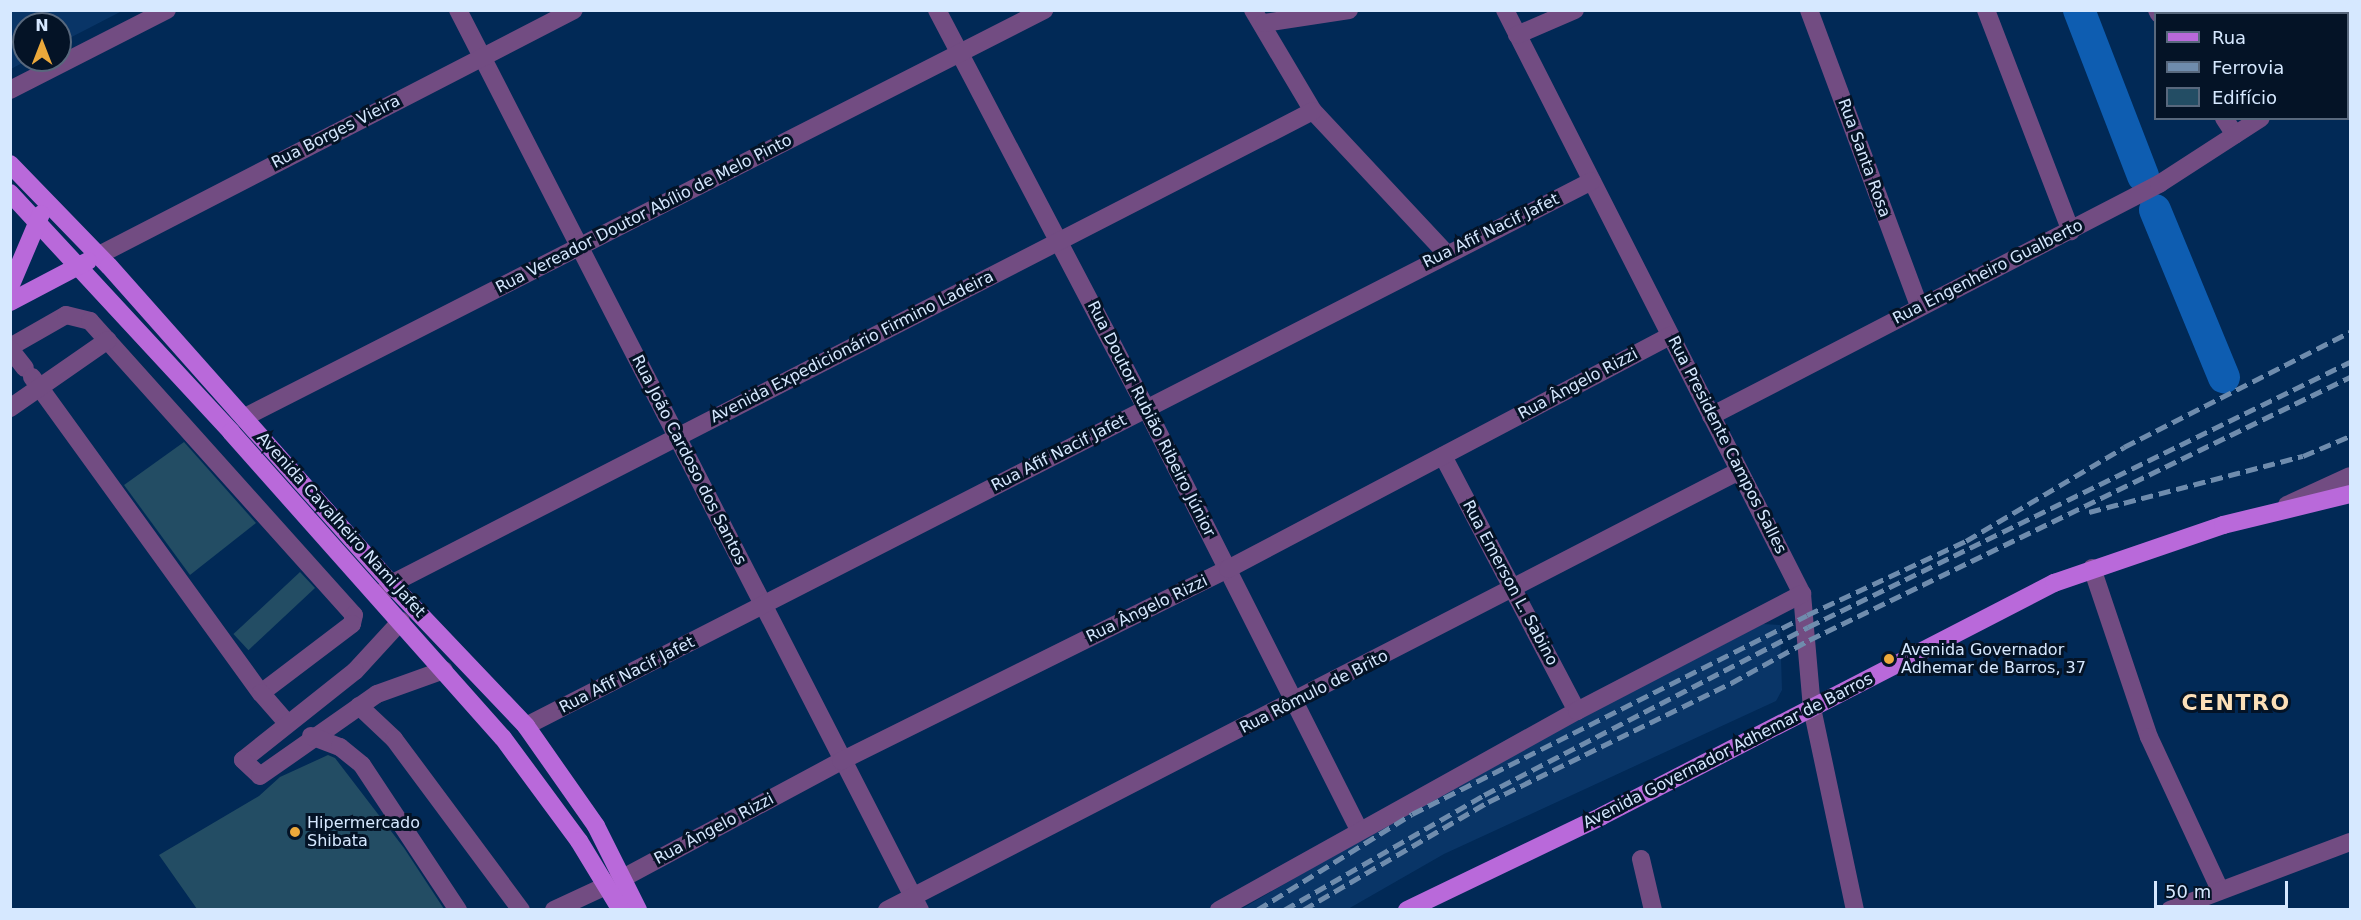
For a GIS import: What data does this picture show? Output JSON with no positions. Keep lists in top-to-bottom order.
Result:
{
  "streets": {
    "main road": ["Avenida Cavalheiro Nami Jafet", "Avenida Governador Adhemar de Barros"],
    "street": [
      "Rua Borges Vieira",
      "Rua Santa Rosa",
      "Rua Vereador Doutor Abílio de Melo Pinto",
      "Rua Afif Nacif Jafet",
      "Rua Engenheiro Gualberto",
      "Avenida Expedicionário Firmino Ladeira",
      "Rua Ângelo Rizzi",
      "Rua Doutor Rubião Ribeiro Júnior",
      "Rua Presidente Campos Salles",
      "Rua João Cardoso dos Santos",
      "Rua Emerson L. Sabino",
      "Rua Rômulo de Brito"
    ]
  },
  "crossings": [
    ["Rua Borges Vieira", "Rua João Cardoso dos Santos"],
    ["Rua Borges Vieira", "Avenida Cavalheiro Nami Jafet"],
    ["Rua Santa Rosa", "Rua Engenheiro Gualberto"],
    ["Rua Vereador Doutor Abílio de Melo Pinto", "Rua Doutor Rubião Ribeiro Júnior"],
    ["Rua Vereador Doutor Abílio de Melo Pinto", "Rua João Cardoso dos Santos"],
    ["Rua Vereador Doutor Abílio de Melo Pinto", "Avenida Cavalheiro Nami Jafet"],
    ["Rua Afif Nacif Jafet", "Rua Doutor Rubião Ribeiro Júnior"],
    ["Rua Afif Nacif Jafet", "Rua Presidente Campos Salles"],
    ["Rua Afif Nacif Jafet", "Rua João Cardoso dos Santos"],
    ["Rua Afif Nacif Jafet", "Avenida Cavalheiro Nami Jafet"],
    ["Rua Engenheiro Gualberto", "Rua Presidente Campos Salles"],
    ["Avenida Expedicionário Firmino Ladeira", "Rua Doutor Rubião Ribeiro Júnior"],
    ["Avenida Expedicionário Firmino Ladeira", "Rua João Cardoso dos Santos"],
    ["Avenida Expedicionário Firmino Ladeira", "Avenida Cavalheiro Nami Jafet"],
    ["Rua Ângelo Rizzi", "Rua Doutor Rubião Ribeiro Júnior"],
    ["Rua Ângelo Rizzi", "Rua Presidente Campos Salles"],
    ["Rua Ângelo Rizzi", "Rua João Cardoso dos Santos"],
    ["Rua Ângelo Rizzi", "Avenida Cavalheiro Nami Jafet"],
    ["Rua Ângelo Rizzi", "Rua Emerson L. Sabino"],
    ["Rua Doutor Rubião Ribeiro Júnior", "Rua Rômulo de Brito"],
    ["Rua Presidente Campos Salles", "Rua Rômulo de Brito"],
    ["Rua Presidente Campos Salles", "Avenida Governador Adhemar de Barros"],
    ["Rua João Cardoso dos Santos", "Rua Rômulo de Brito"],
    ["Rua Emerson L. Sabino", "Rua Rômulo de Brito"]
  ],
  "districts": ["CENTRO"],
  "places": ["Avenida Governador Adhemar de Barros, 37", "Hipermercado Shibata"],
  "legend": ["Rua", "Ferrovia", "Edifício"],
  "scale_bar": "50 m",
  "north": "top"
}
